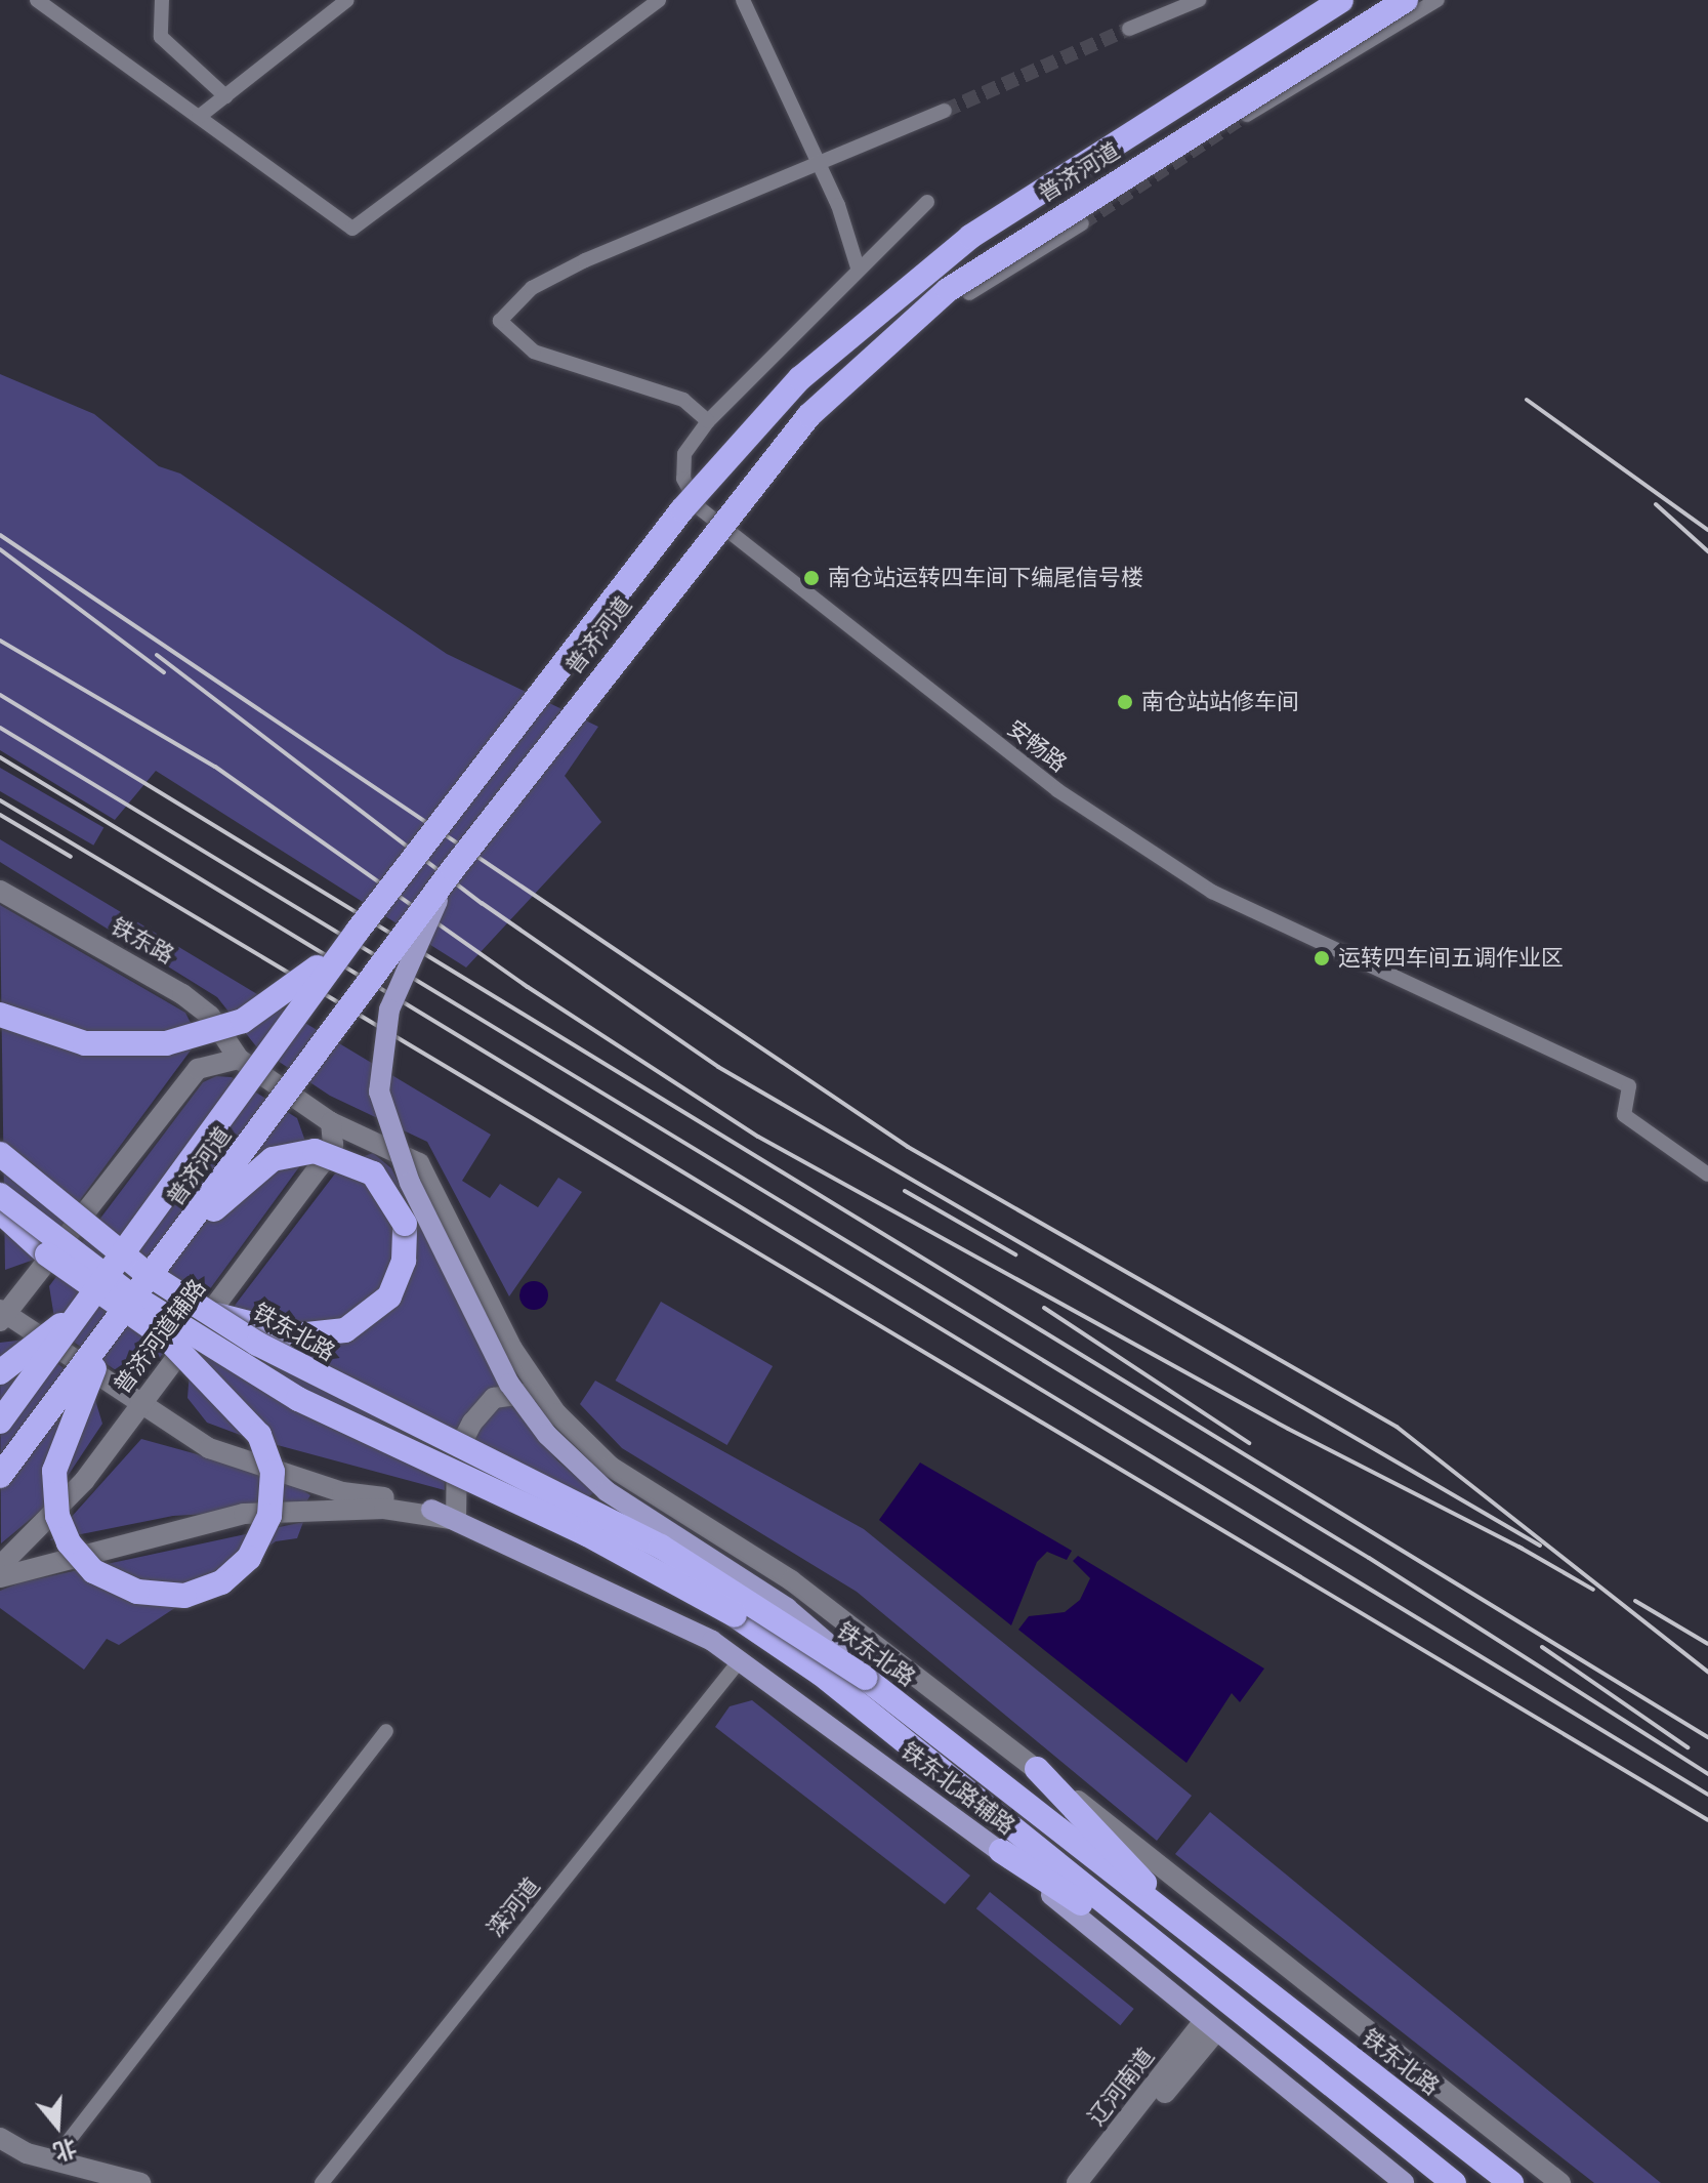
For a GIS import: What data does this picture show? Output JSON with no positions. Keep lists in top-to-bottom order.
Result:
{
  "streets": {
    "highway": ["普济河道", "铁东北路"],
    "main road": ["铁东北路辅路"],
    "street": [
      "安畅路",
      "铁东路",
      "普济河道辅路",
      "滦河道",
      "辽河南道"
    ]
  },
  "crossings": [
    ["铁东北路辅路", "滦河道"],
    ["铁东北路辅路", "辽河南道"]
  ],
  "places": ["南仓站运转四车间下编尾信号楼", "南仓站站修车间", "运转四车间五调作业区"],
  "north": "bottom"
}
